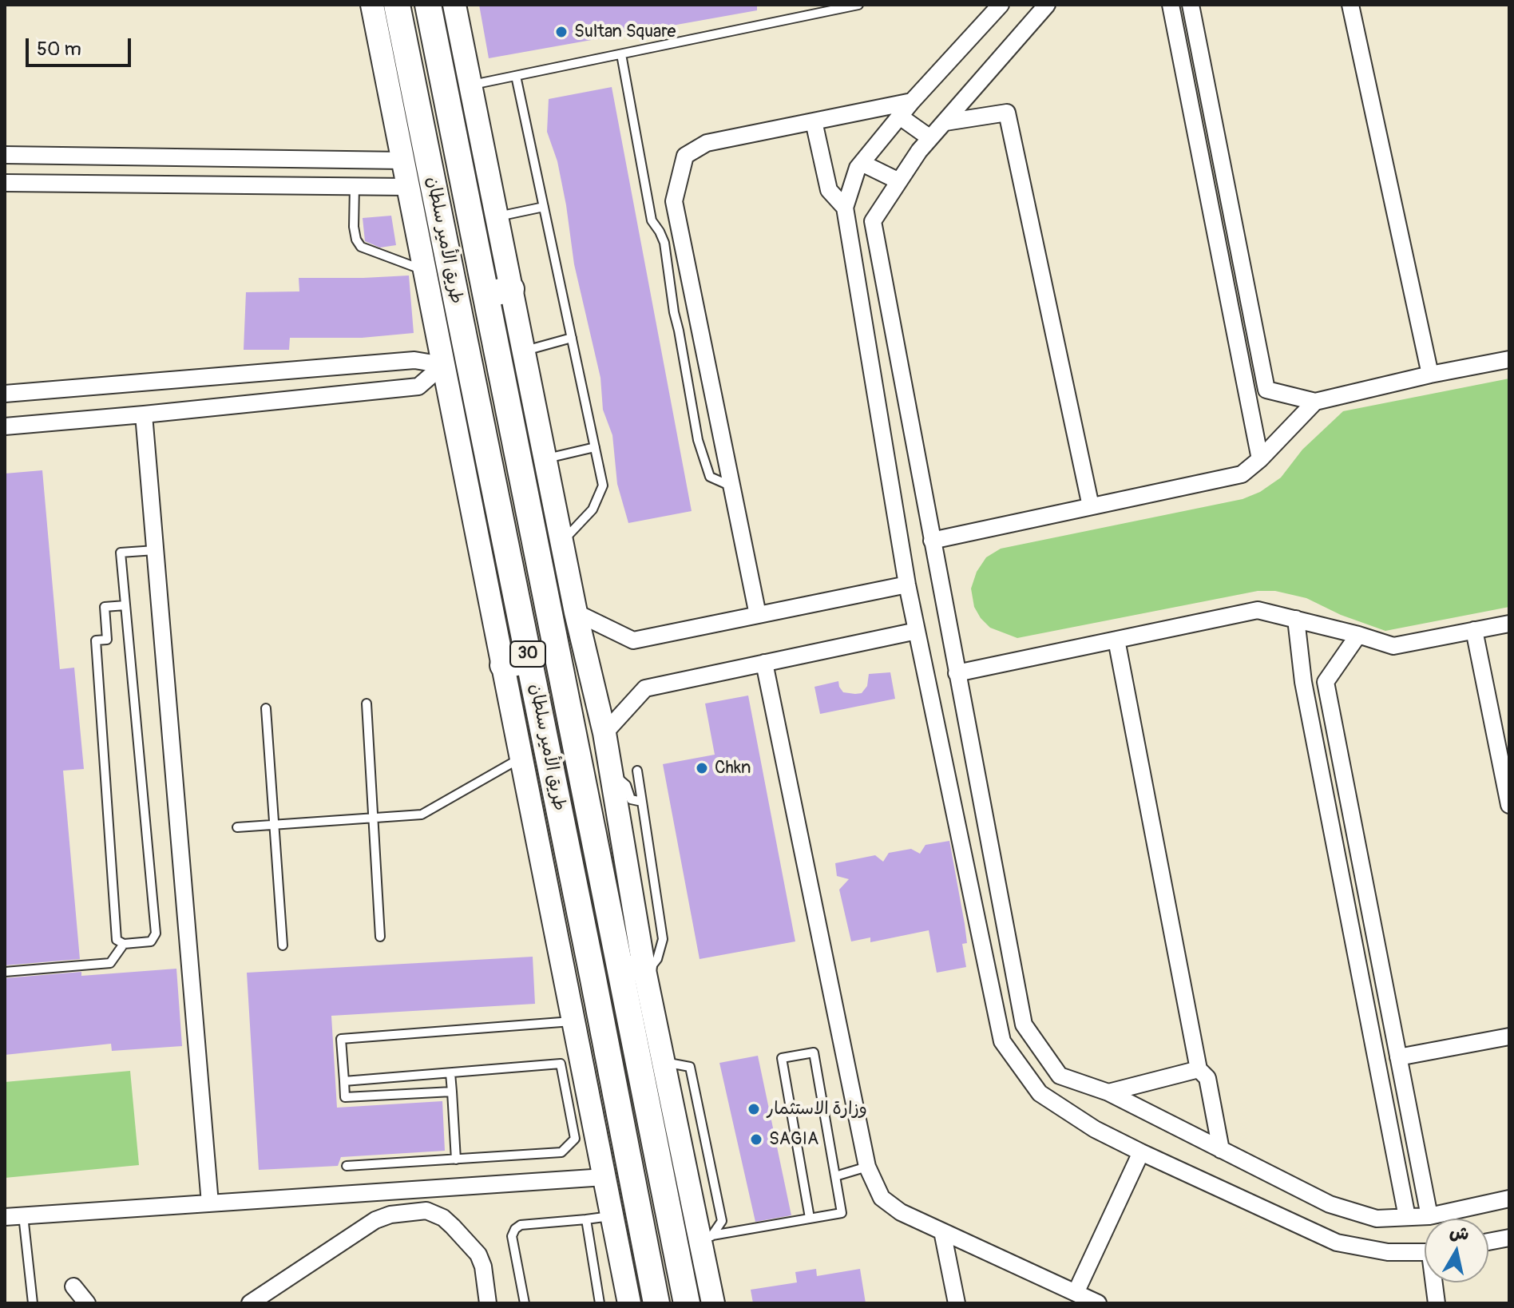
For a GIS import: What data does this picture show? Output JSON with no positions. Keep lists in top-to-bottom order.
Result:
{
  "streets": {
    "main road": ["طريق الأمير سلطان", "30"]
  },
  "places": [
    "Sultan Square",
    "Chkn",
    "وزارة الاستثمار",
    "SAGIA"
  ],
  "scale_bar": "50 m",
  "north": "top"
}
